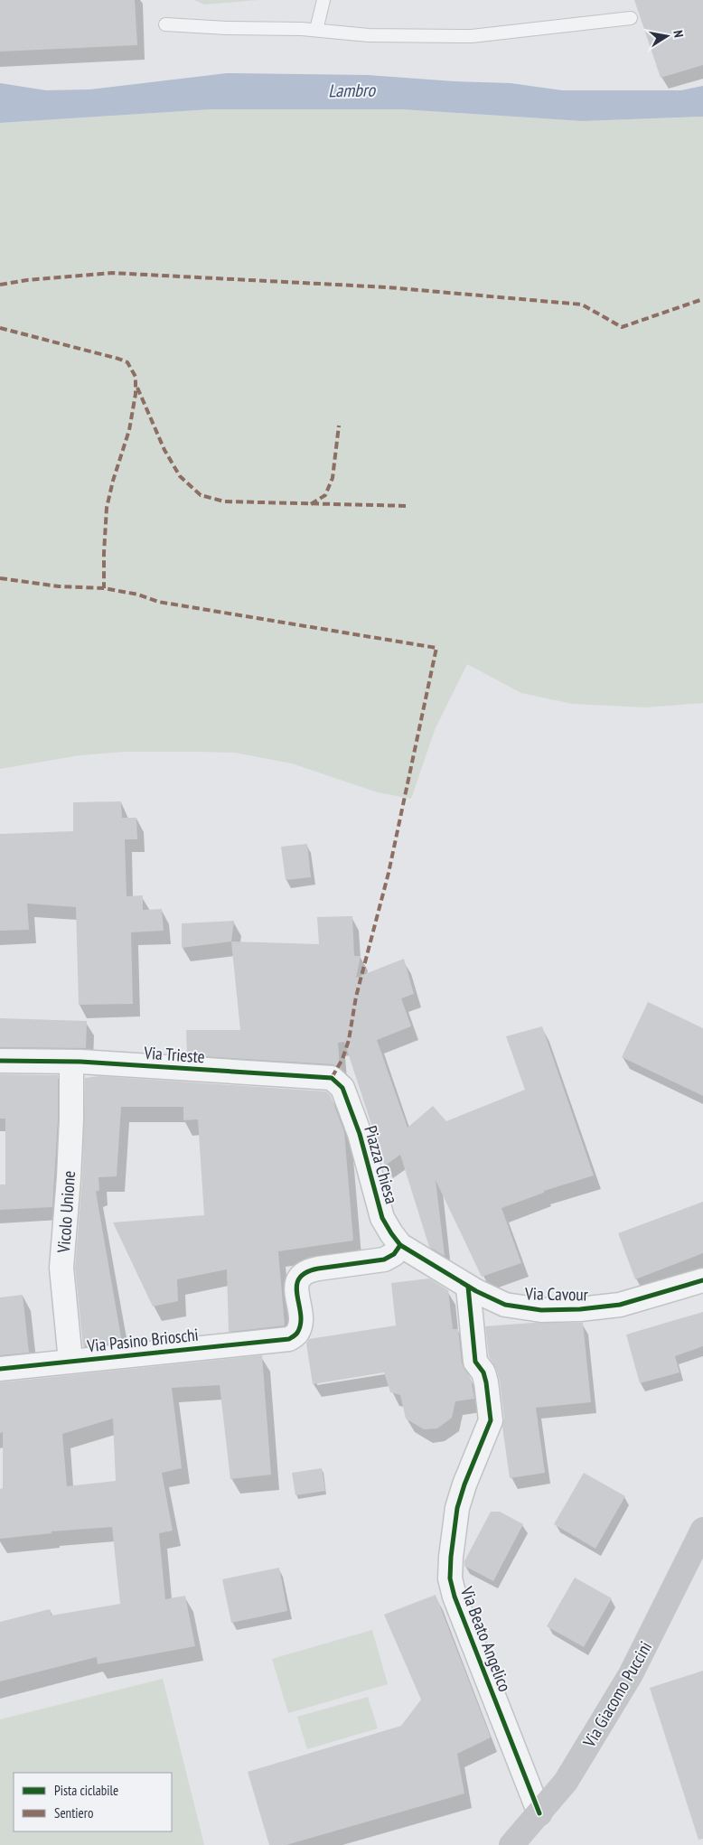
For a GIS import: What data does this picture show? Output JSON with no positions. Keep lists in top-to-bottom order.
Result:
{
  "streets": {
    "street": [
      "Via Trieste",
      "Piazza Chiesa",
      "Vicolo Unione",
      "Via Cavour",
      "Via Pasino Brioschi",
      "Via Beato Angelico",
      "Via Giacomo Puccini"
    ]
  },
  "crossings": [
    ["Via Trieste", "Piazza Chiesa"],
    ["Via Trieste", "Vicolo Unione"],
    ["Piazza Chiesa", "Via Cavour"],
    ["Piazza Chiesa", "Via Pasino Brioschi"],
    ["Vicolo Unione", "Via Pasino Brioschi"],
    ["Via Cavour", "Via Pasino Brioschi"],
    ["Via Cavour", "Via Beato Angelico"],
    ["Via Beato Angelico", "Via Giacomo Puccini"]
  ],
  "water": ["Lambro"],
  "legend": ["Pista ciclabile", "Sentiero"],
  "north": "right"
}
